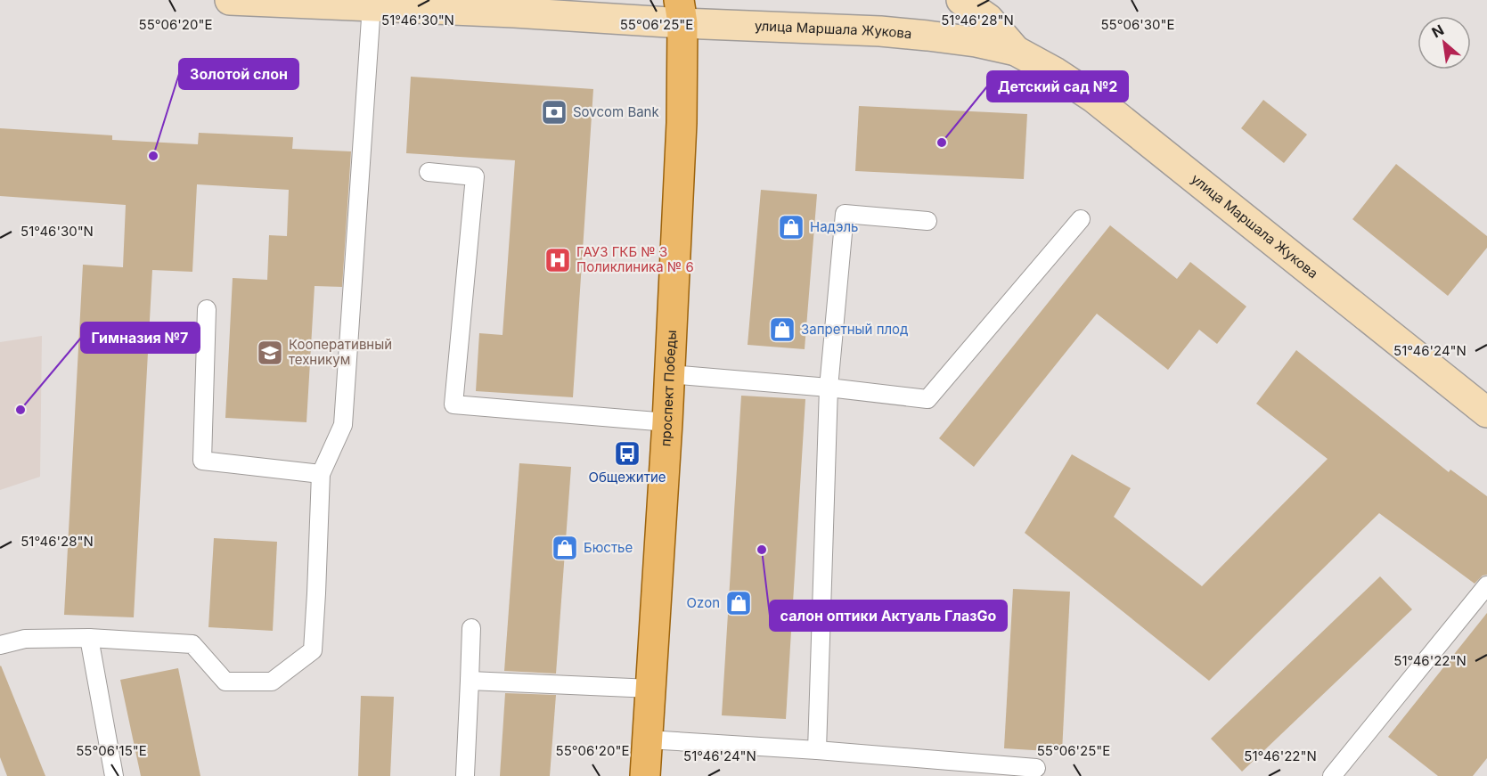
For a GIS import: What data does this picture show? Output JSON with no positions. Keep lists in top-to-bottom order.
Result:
{
  "streets": {
    "main road": ["улица Маршала Жукова", "проспект Победы"]
  },
  "crossings": [
    ["улица Маршала Жукова", "проспект Победы"]
  ],
  "places": {
    "bank": ["Sovcom Bank"],
    "other": [
      "Детский сад №2",
      "Золотой слон",
      "Гимназия №7",
      "салон оптики Актуаль ГлазGo"
    ],
    "shop": [
      "Надэль",
      "Запретный плод",
      "Бюстье",
      "Ozon"
    ],
    "hospital": ["ГАУЗ ГКБ № 3 Поликлиника № 6"],
    "school or university": ["Кооперативный техникум"],
    "bus stop": ["Общежитие"]
  },
  "north": "top left",
  "coordinates": [
    "51°46'30\"N",
    "51°46'28\"N",
    "55°06'20\"E",
    "55°06'25\"E",
    "55°06'30\"E",
    "51°46'24\"N",
    "51°46'22\"N",
    "55°06'15\"E"
  ]
}
